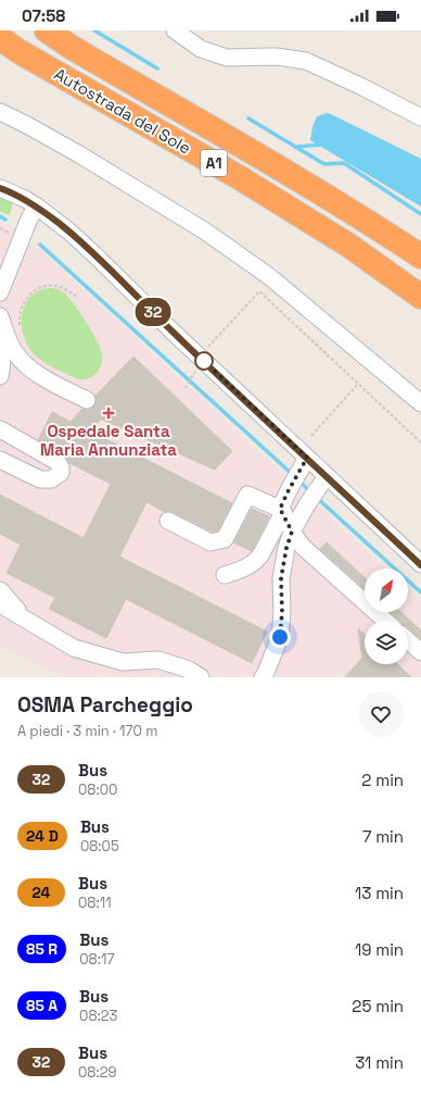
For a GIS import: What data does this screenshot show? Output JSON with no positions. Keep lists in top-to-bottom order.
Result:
{
  "streets": {
    "highway": ["Autostrada del Sole", "A1"]
  },
  "places": {
    "health": ["Ospedale Santa Maria Annunziata"]
  },
  "lines": ["bus line 32"],
  "north": "top right",
  "page": {
    "status": "07:58",
    "on_map": "32",
    "heading": ["OSMA Parcheggio", "A piedi · 3 min · 170 m"],
    "list": [
      {
        "mark": "32",
        "name": "Bus",
        "note": "08:00",
        "value": "2 min"
      },
      {
        "mark": "24 D",
        "name": "Bus",
        "note": "08:05",
        "value": "7 min"
      },
      {
        "mark": "24",
        "name": "Bus",
        "note": "08:11",
        "value": "13 min"
      },
      {
        "mark": "85 R",
        "name": "Bus",
        "note": "08:17",
        "value": "19 min"
      },
      {
        "mark": "85 A",
        "name": "Bus",
        "note": "08:23",
        "value": "25 min"
      },
      {
        "mark": "32",
        "name": "Bus",
        "note": "08:29",
        "value": "31 min"
      }
    ]
  }
}
